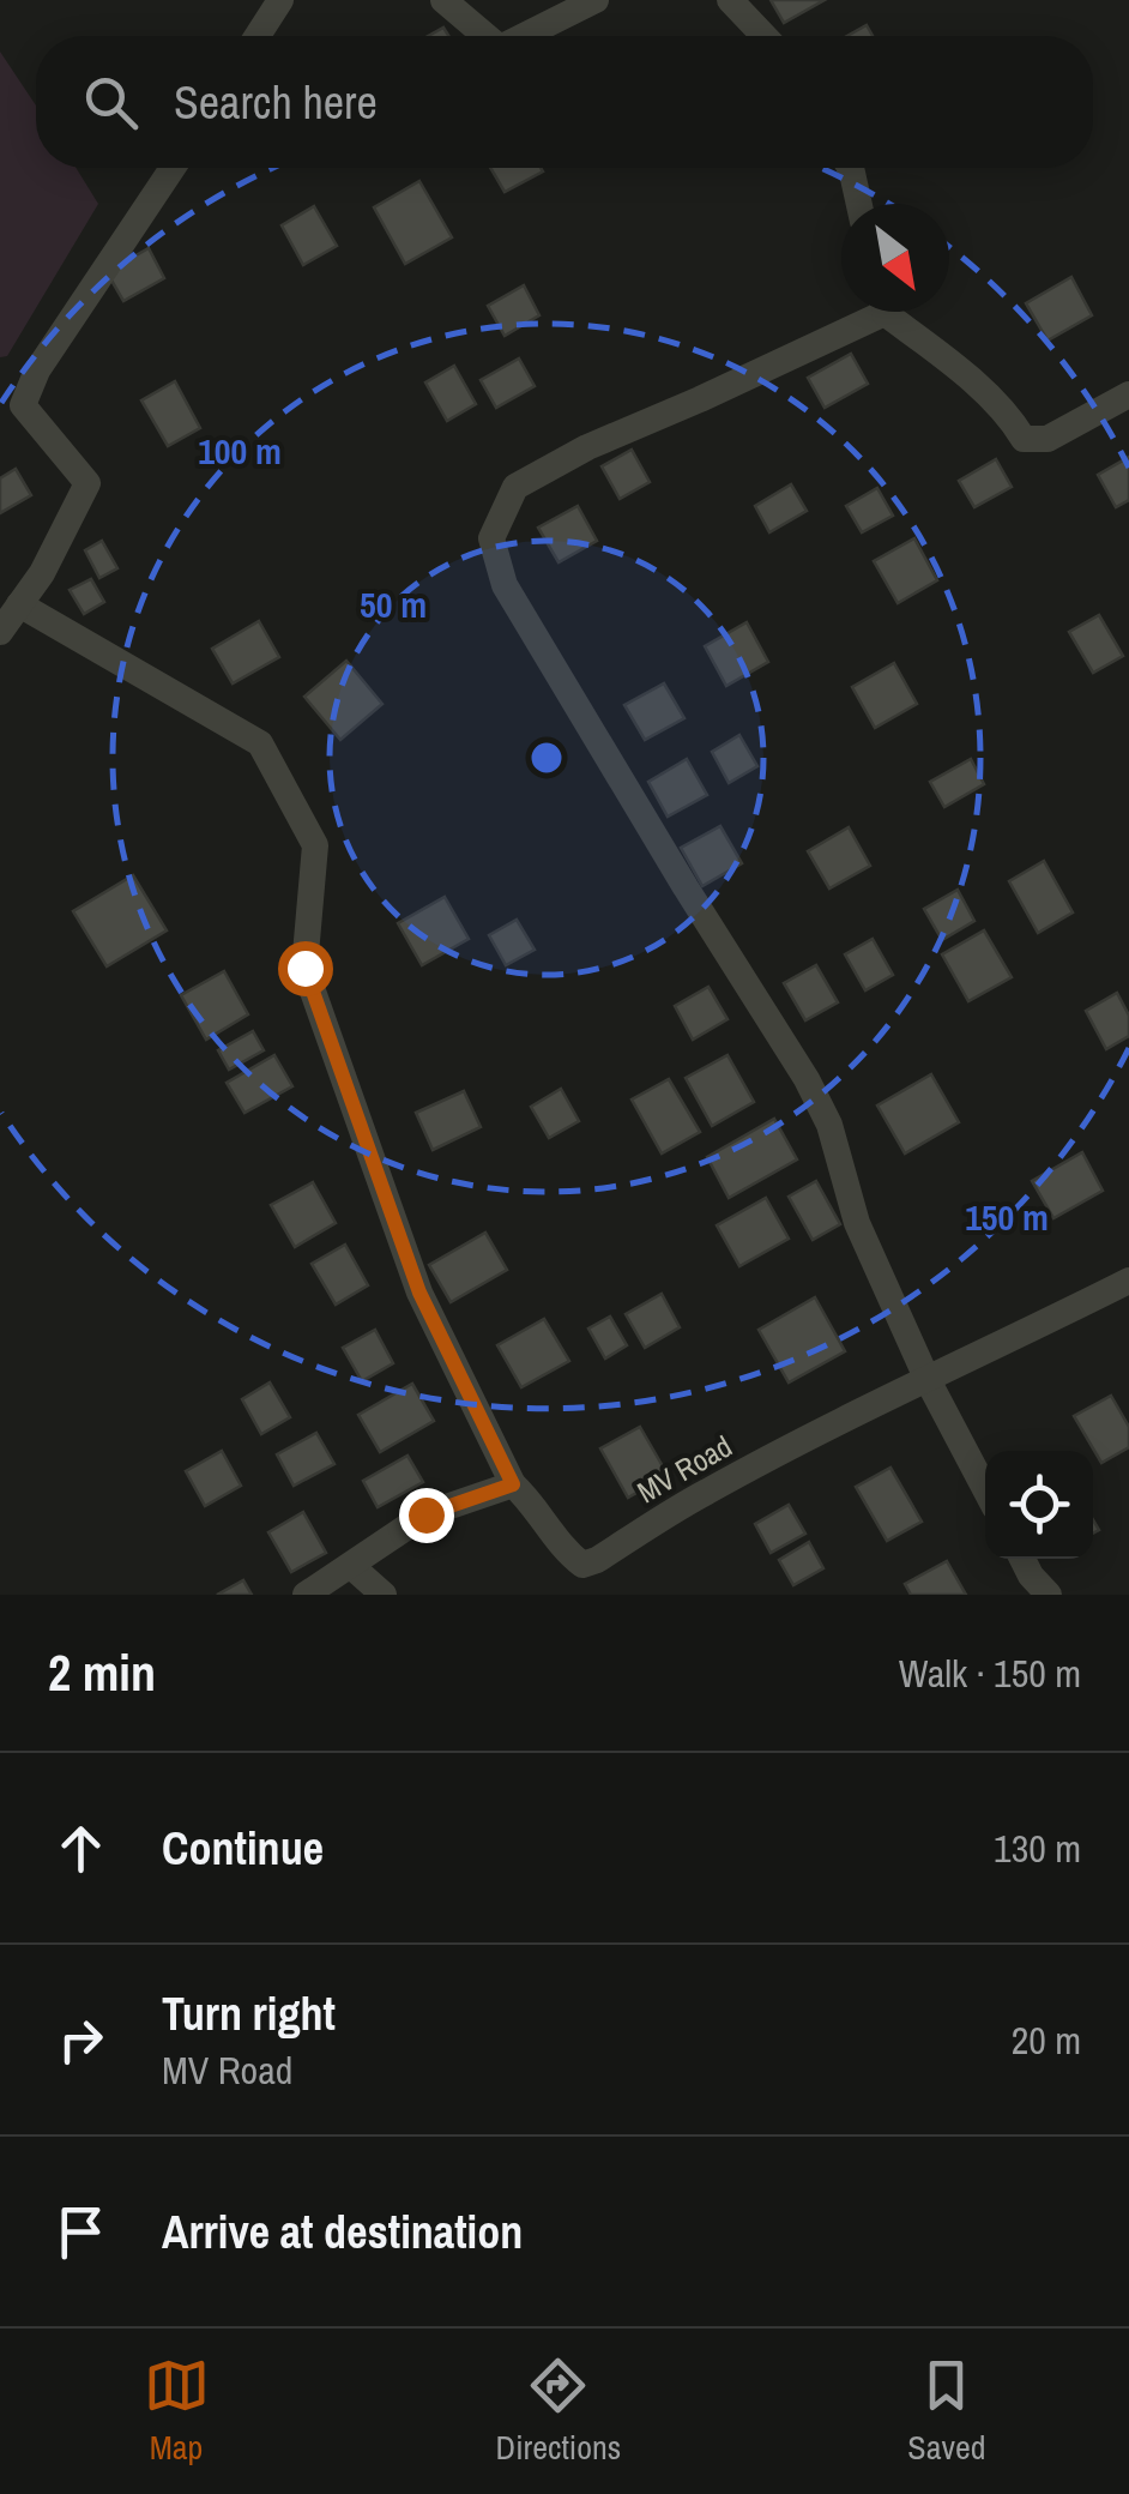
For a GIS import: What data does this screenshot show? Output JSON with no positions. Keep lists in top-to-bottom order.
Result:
{
  "streets": {
    "street": ["MV Road"]
  },
  "north": "bottom right",
  "page": {
    "search": "Search here",
    "heading": ["2 min", "Walk · 150 m"],
    "list": [
      ["Continue", "130 m"],
      ["Turn right", "MV Road", "20 m"],
      "Arrive at destination"
    ],
    "nav": ["Map", "Directions", "Saved"]
  },
  "rings": ["100 m", "50 m", "150 m"]
}
